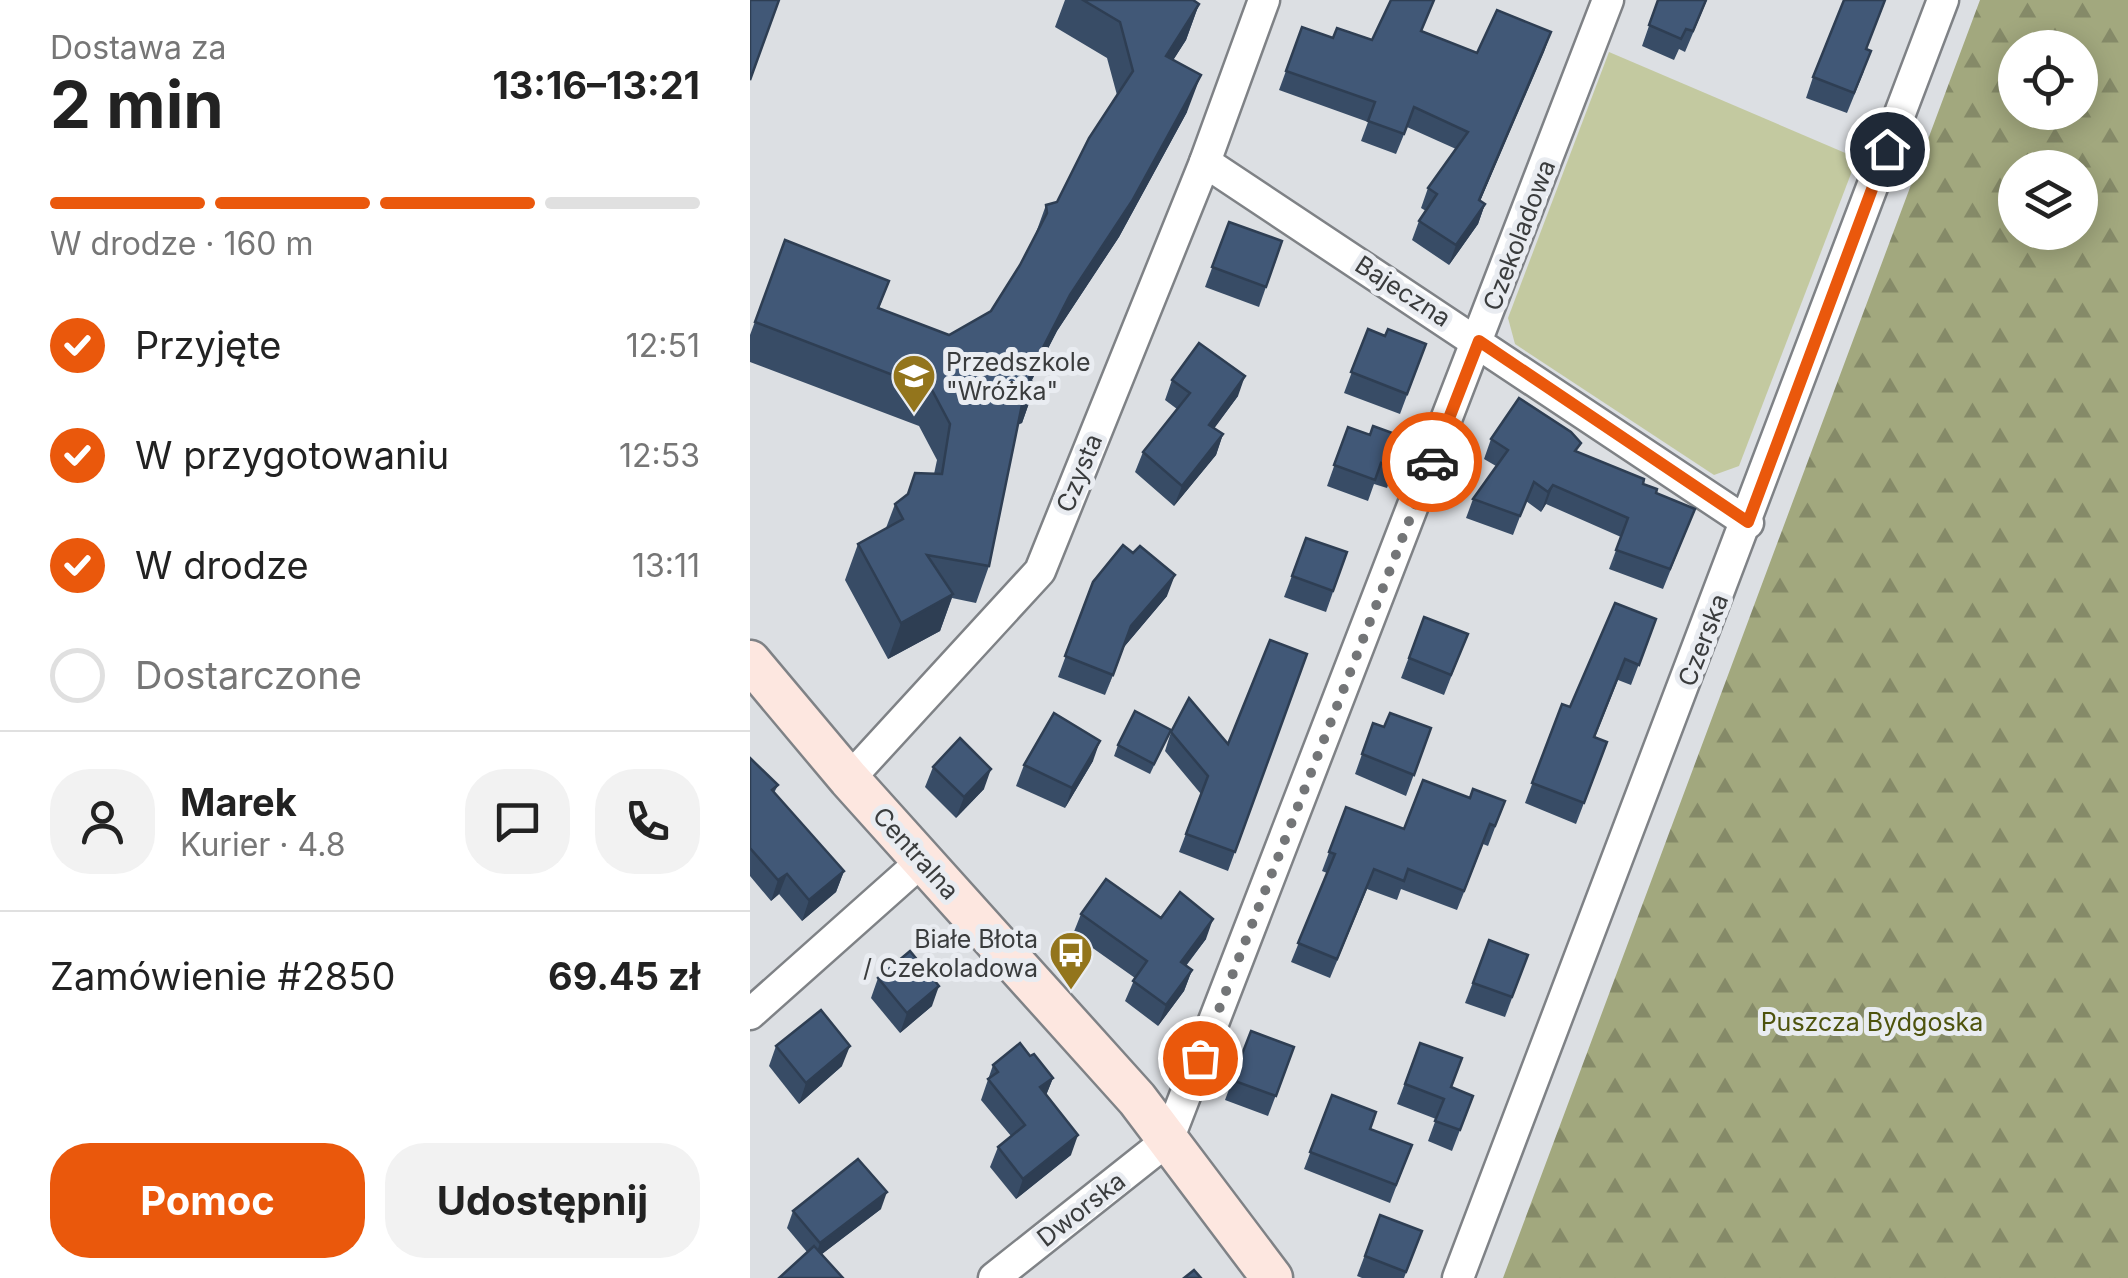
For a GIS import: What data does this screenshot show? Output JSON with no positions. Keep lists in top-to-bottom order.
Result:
{
  "streets": {
    "street": [
      "Czekoladowa",
      "Bajeczna",
      "Czysta",
      "Czerska",
      "Centralna",
      "Dworska"
    ]
  },
  "crossings": [
    ["Czekoladowa", "Bajeczna"],
    ["Czekoladowa", "Centralna"],
    ["Czekoladowa", "Dworska"],
    ["Bajeczna", "Czysta"],
    ["Bajeczna", "Czerska"],
    ["Czysta", "Centralna"],
    ["Centralna", "Dworska"]
  ],
  "parks": ["Puszcza Bydgoska"],
  "places": {
    "school or university": ["Przedszkole \"Wróżka\""],
    "bus stop": ["Białe Błota / Czekoladowa"]
  },
  "page": {
    "heading": ["2 min", "Dostawa za", "13:16–13:21"],
    "panel": [
      "Marek",
      "Kurier · 4.8",
      "Zamówienie #2850",
      "69.45 zł"
    ],
    "bar": "W drodze · 160 m",
    "list": [
      ["Przyjęte", "12:51"],
      ["W przygotowaniu", "12:53"],
      ["W drodze", "13:11"],
      "Dostarczone"
    ],
    "buttons": ["Pomoc", "Udostępnij"]
  }
}
